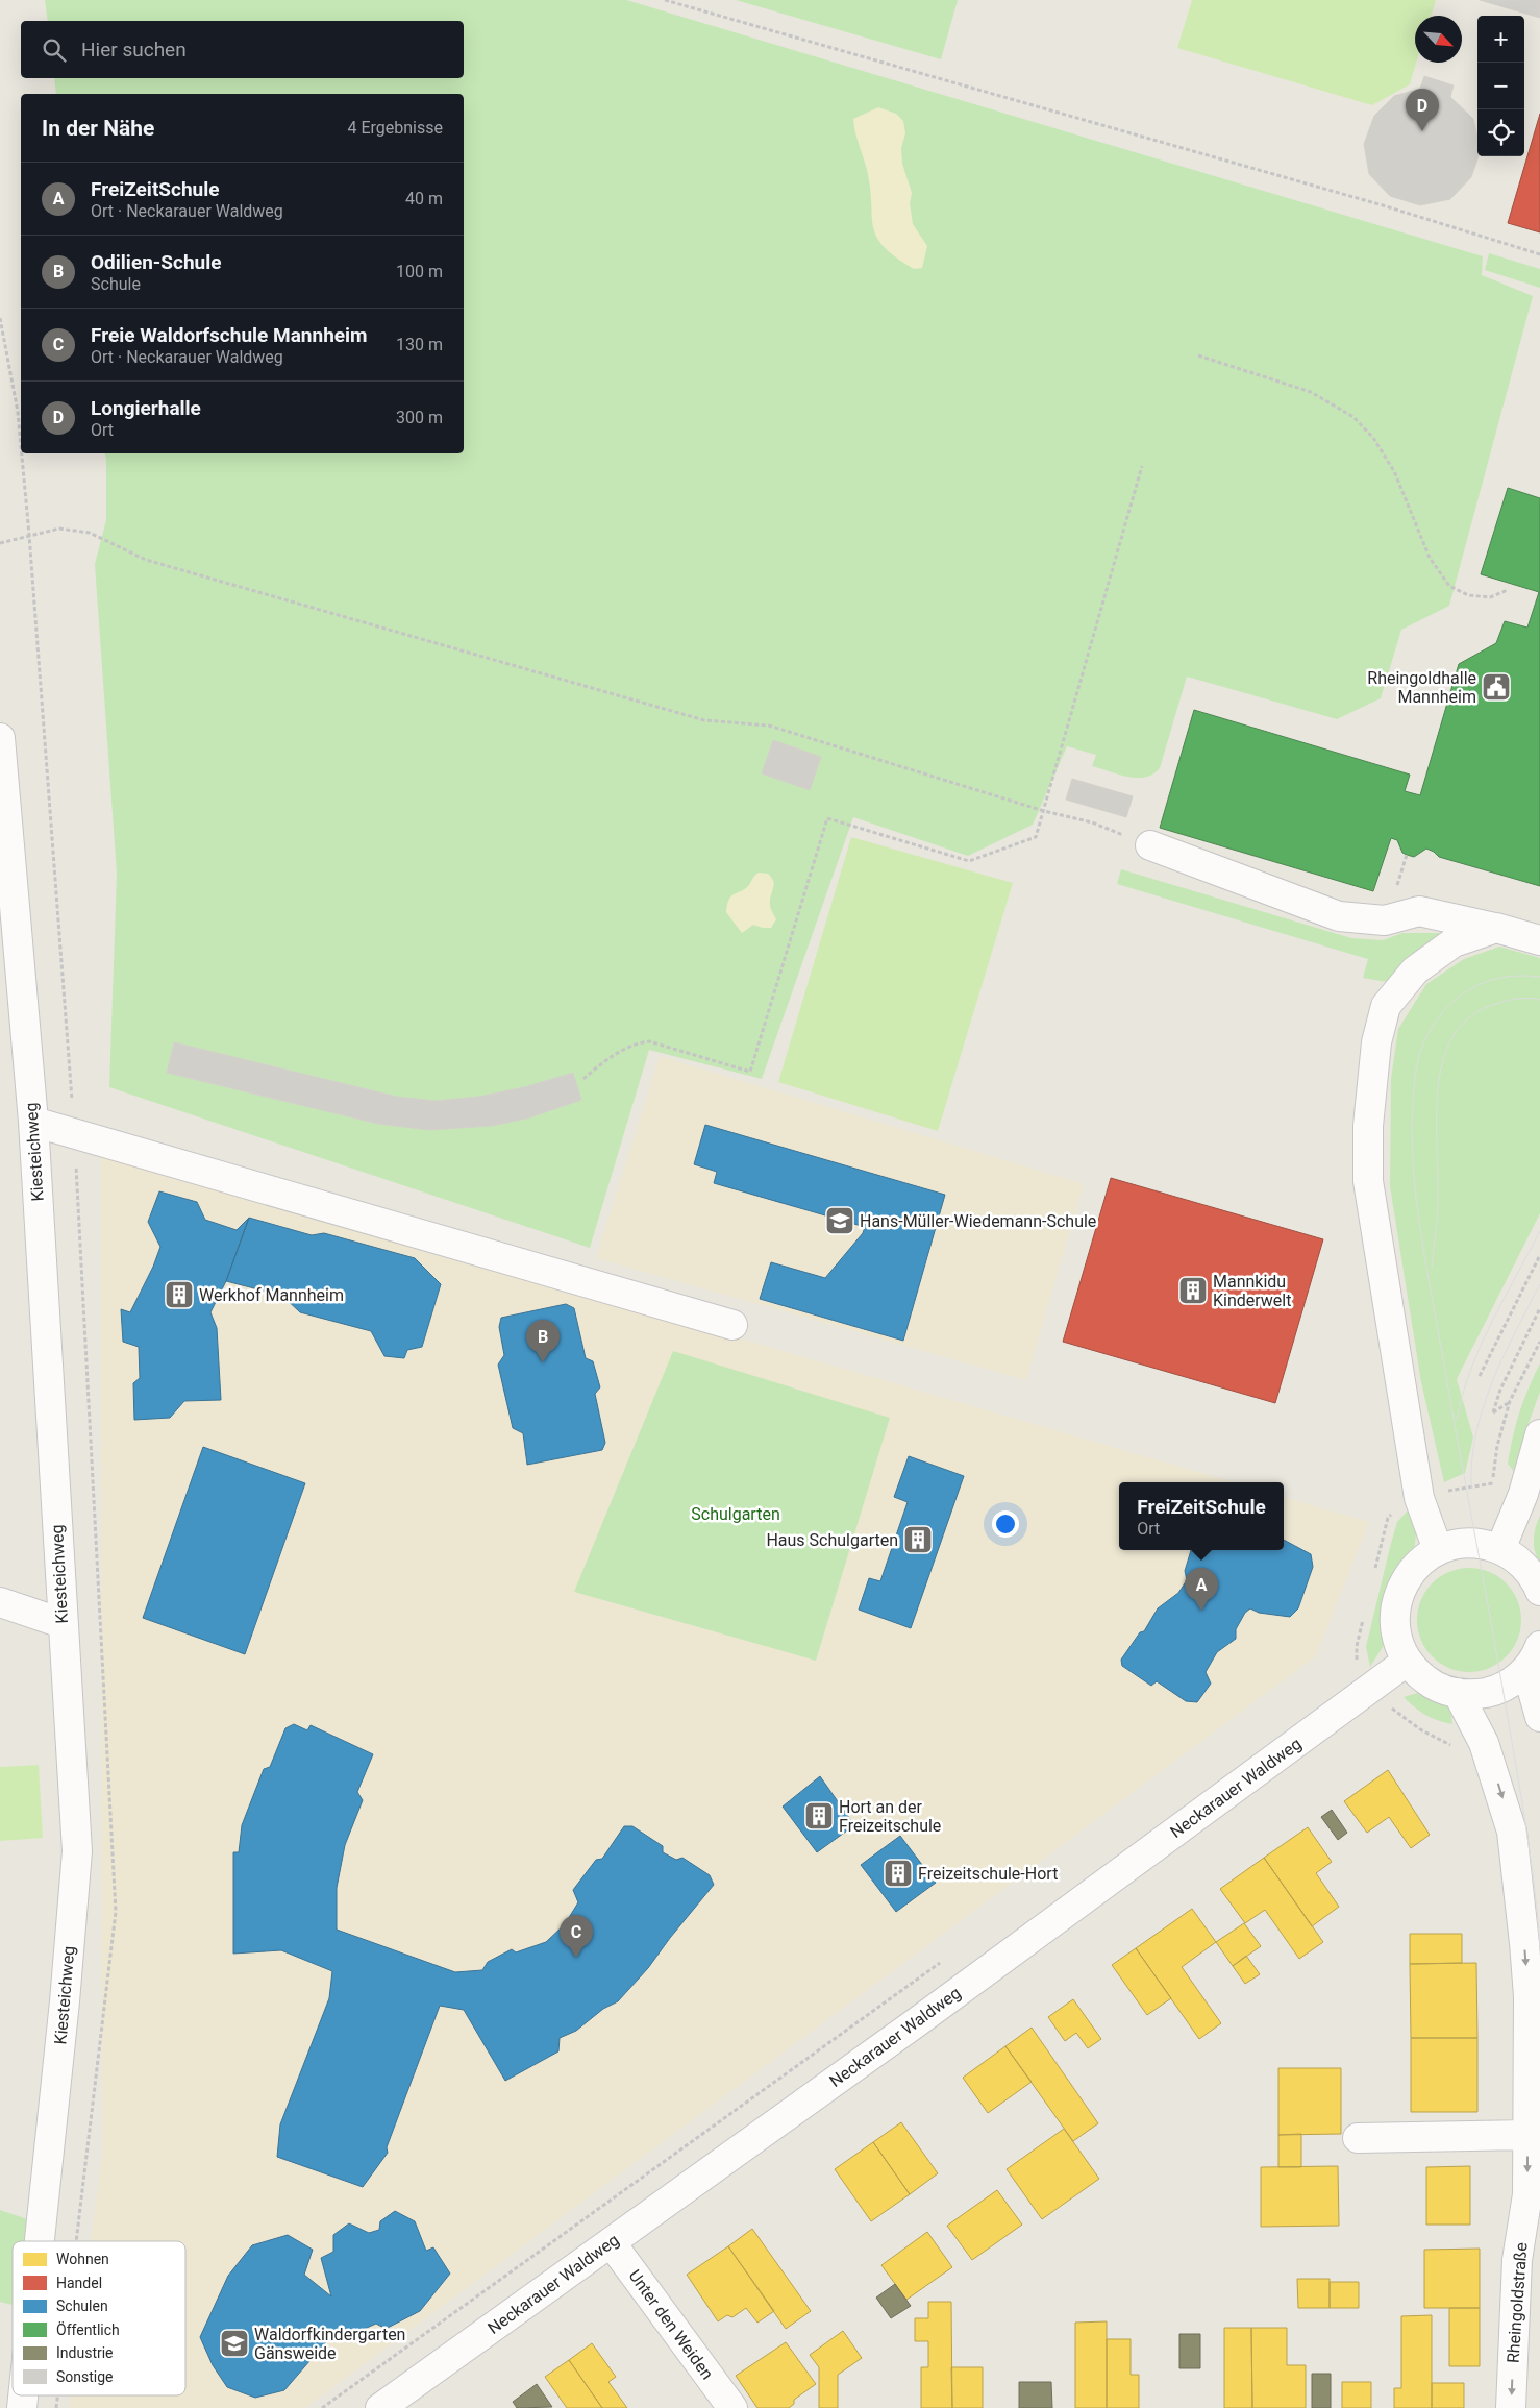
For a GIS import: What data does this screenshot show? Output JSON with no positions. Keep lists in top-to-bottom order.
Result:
{
  "streets": {
    "street": [
      "Kiesteichweg",
      "Neckarauer Waldweg",
      "Rheingoldstraße",
      "Unter den Weiden"
    ]
  },
  "crossings": [
    ["Neckarauer Waldweg", "Unter den Weiden"]
  ],
  "one_way": ["Rheingoldstraße"],
  "parks": ["Schulgarten"],
  "places": {
    "public building": ["Rheingoldhalle Mannheim"],
    "school or university": ["Hans-Müller-Wiedemann-Schule", "Waldorfkindergarten Gänsweide"],
    "building": [
      "Mannkidu Kinderwelt",
      "Werkhof Mannheim",
      "Haus Schulgarten",
      "Hort an der Freizeitschule",
      "Freizeitschule-Hort"
    ]
  },
  "legend": [
    "Wohnen",
    "Handel",
    "Schulen",
    "Öffentlich",
    "Industrie",
    "Sonstige"
  ],
  "north": "bottom right",
  "page": {
    "map_buttons": ["+", "−"],
    "search": "Hier suchen",
    "pins": [
      "D",
      "B",
      "A",
      "C"
    ],
    "heading": ["In der Nähe", "4 Ergebnisse"],
    "list": [
      {
        "mark": "A",
        "name": "FreiZeitSchule",
        "note": "Ort · Neckarauer Waldweg",
        "value": "40 m"
      },
      {
        "mark": "B",
        "name": "Odilien-Schule",
        "note": "Schule",
        "value": "100 m"
      },
      {
        "mark": "C",
        "name": "Freie Waldorfschule Mannheim",
        "note": "Ort · Neckarauer Waldweg",
        "value": "130 m"
      },
      {
        "mark": "D",
        "name": "Longierhalle",
        "note": "Ort",
        "value": "300 m"
      }
    ],
    "popup": ["FreiZeitSchule", "Ort"]
  }
}
